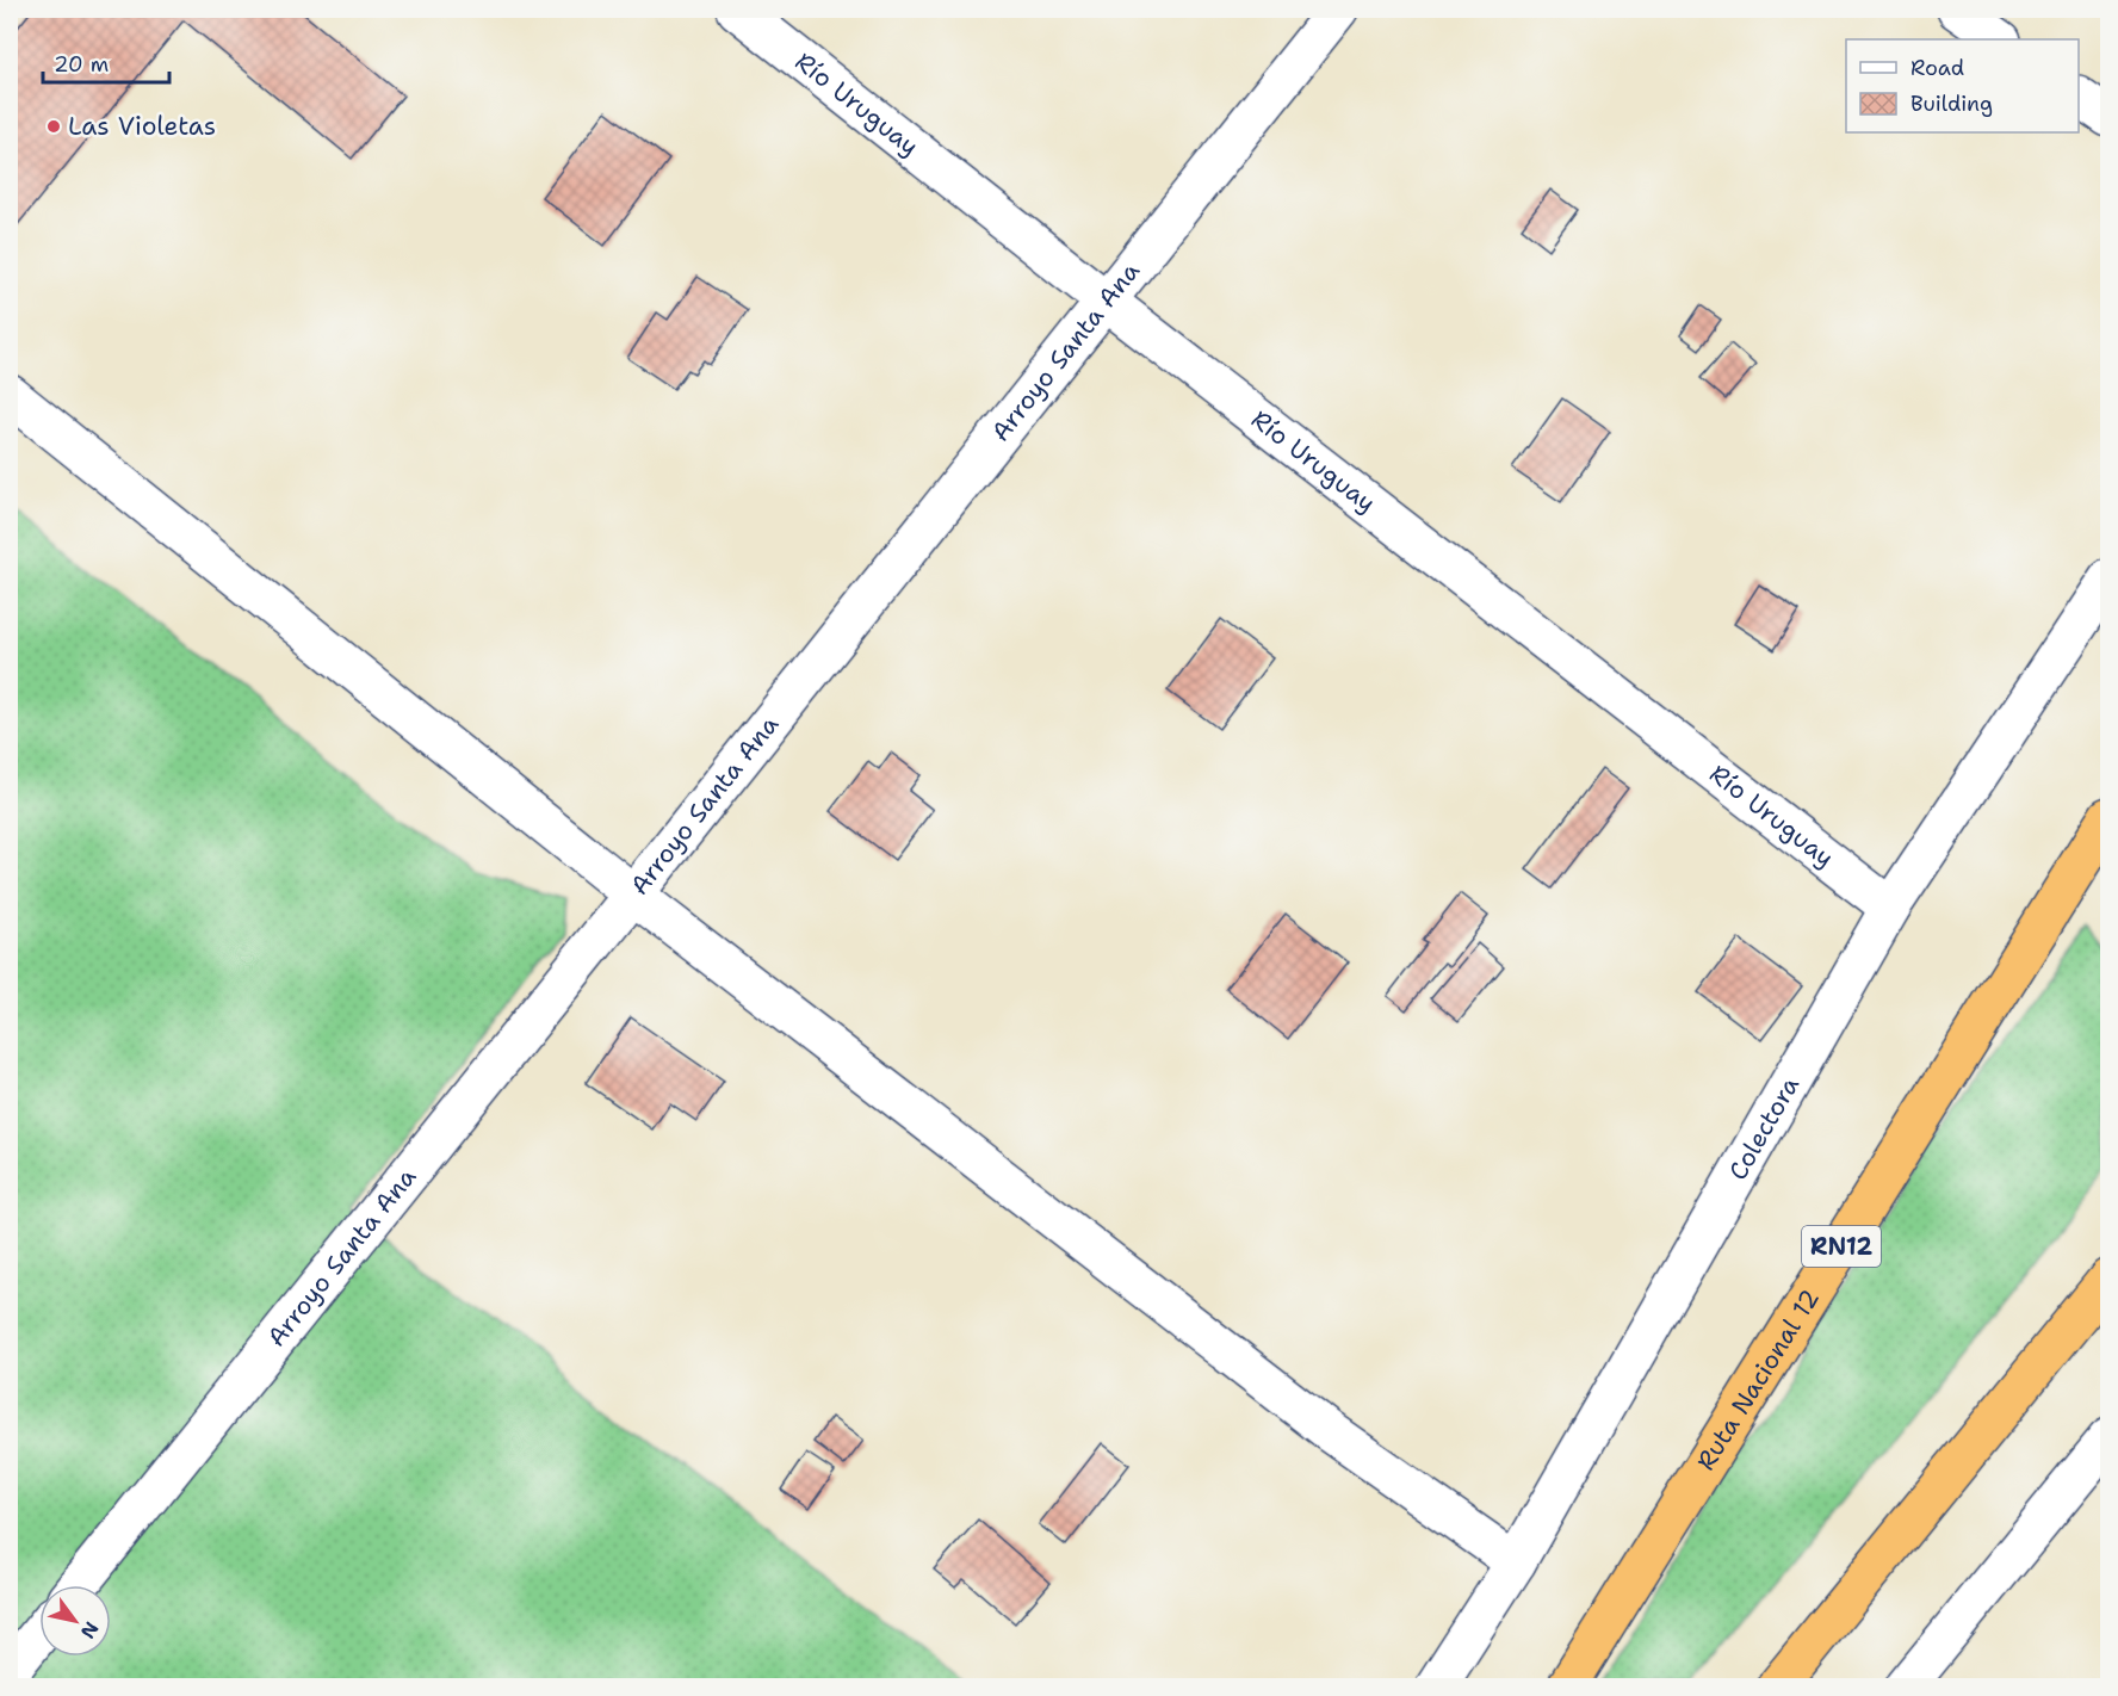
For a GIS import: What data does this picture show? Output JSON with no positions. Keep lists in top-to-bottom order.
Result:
{
  "streets": {
    "highway": ["RN12", "Ruta Nacional 12"],
    "street": ["Río Uruguay", "Arroyo Santa Ana", "Colectora"]
  },
  "crossings": [
    ["Río Uruguay", "Arroyo Santa Ana"],
    ["Río Uruguay", "Colectora"]
  ],
  "places": ["Las Violetas"],
  "legend": ["Road", "Building"],
  "scale_bar": "20 m",
  "north": "bottom right"
}
